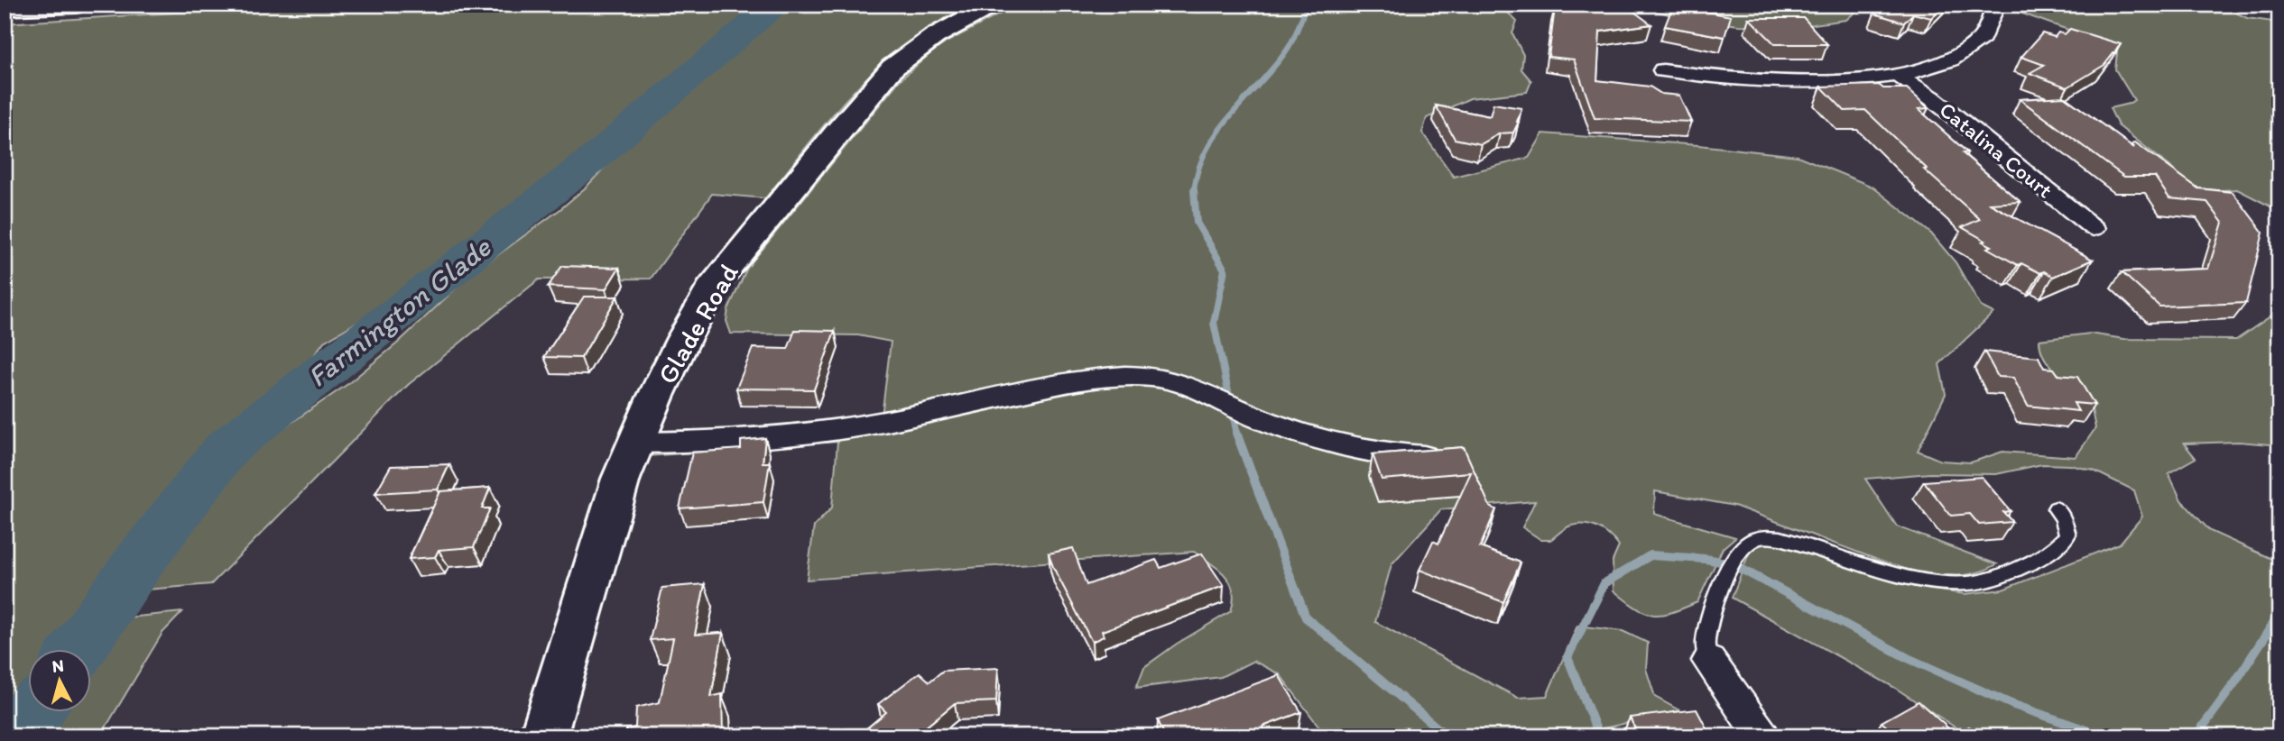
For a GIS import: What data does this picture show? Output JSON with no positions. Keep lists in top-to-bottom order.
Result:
{
  "streets": {
    "street": ["Catalina Court", "Glade Road"]
  },
  "water": ["Farmington Glade"],
  "north": "top"
}
